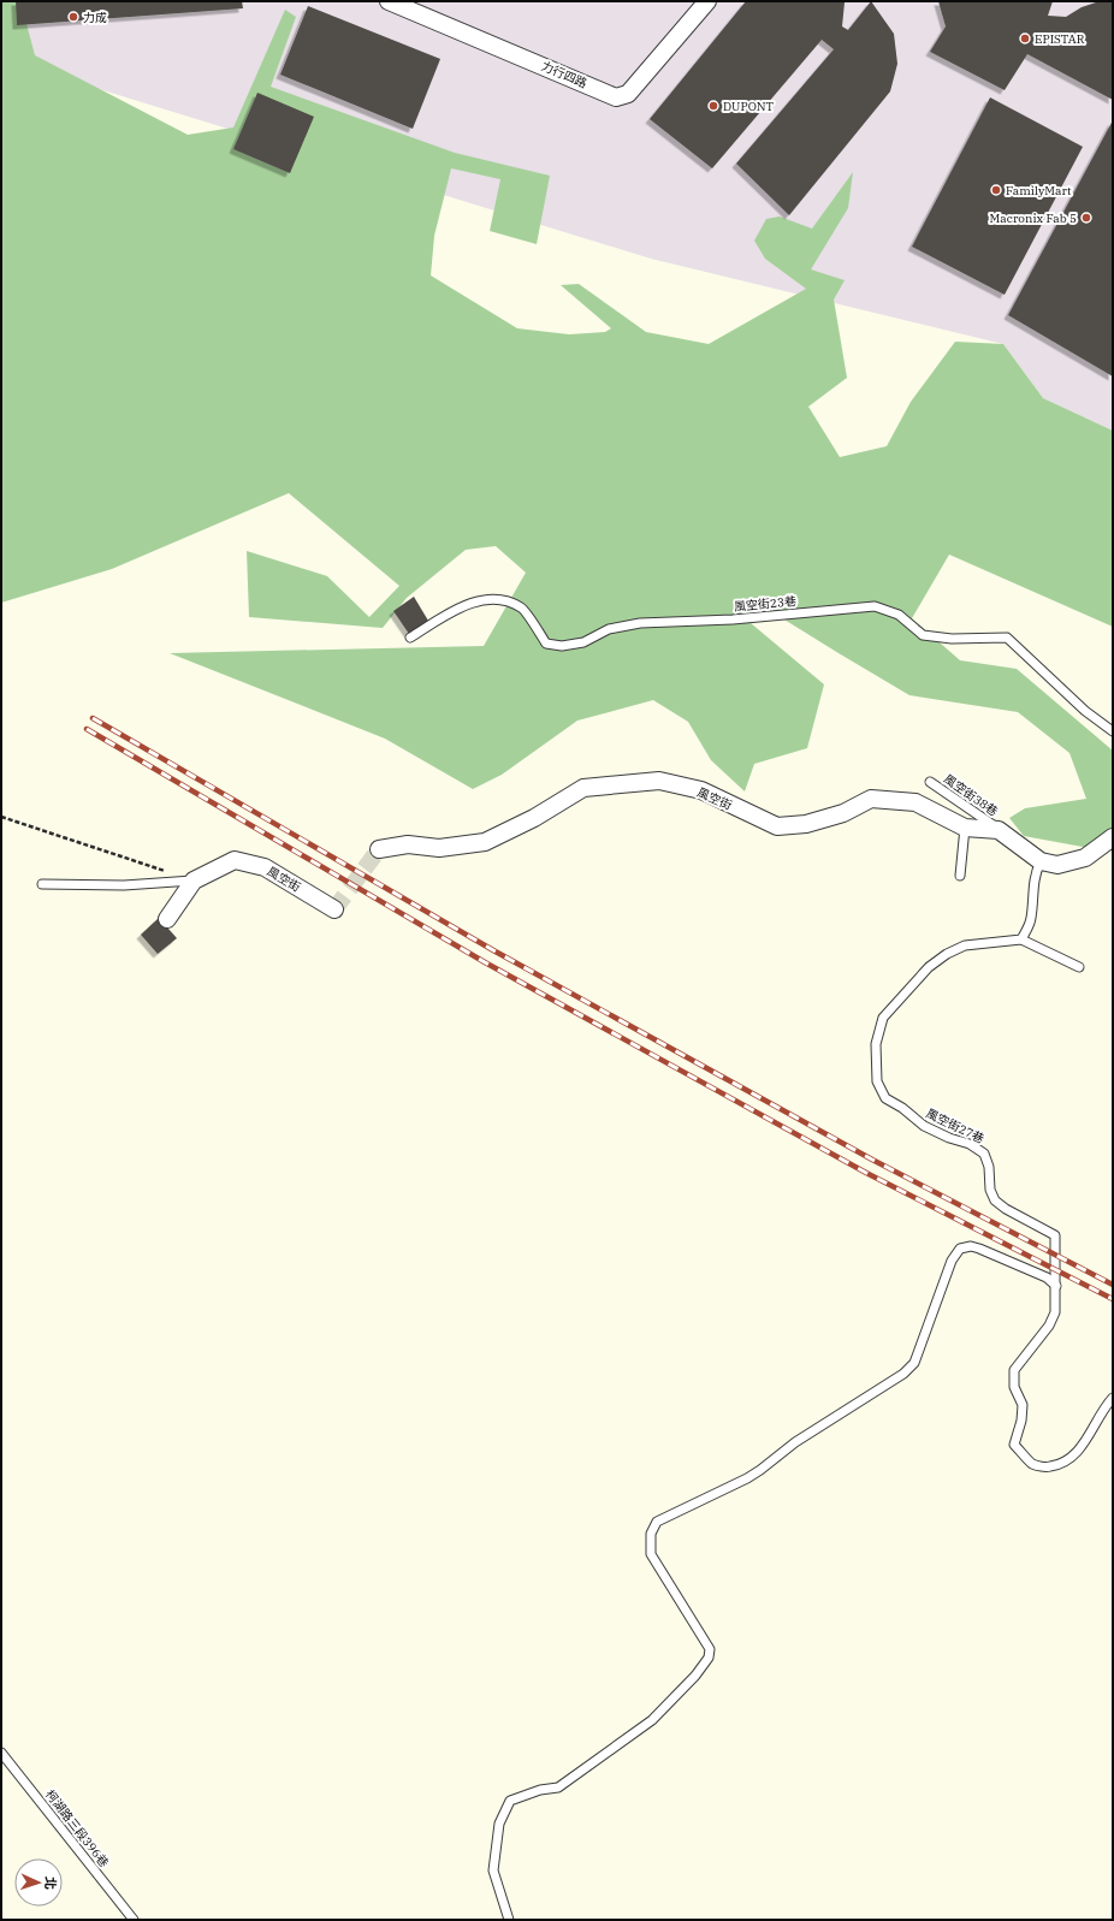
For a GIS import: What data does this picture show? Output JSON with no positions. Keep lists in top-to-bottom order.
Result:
{
  "streets": {
    "street": ["力行四路", "風空街"],
    "lane": [
      "風空街23巷",
      "風空街38巷",
      "風空街27巷",
      "柯湖路三段396巷"
    ]
  },
  "crossings": [
    ["風空街38巷", "風空街"]
  ],
  "places": [
    "力成",
    "EPISTAR",
    "DUPONT",
    "FamilyMart",
    "Macronix Fab 5"
  ],
  "north": "right"
}
